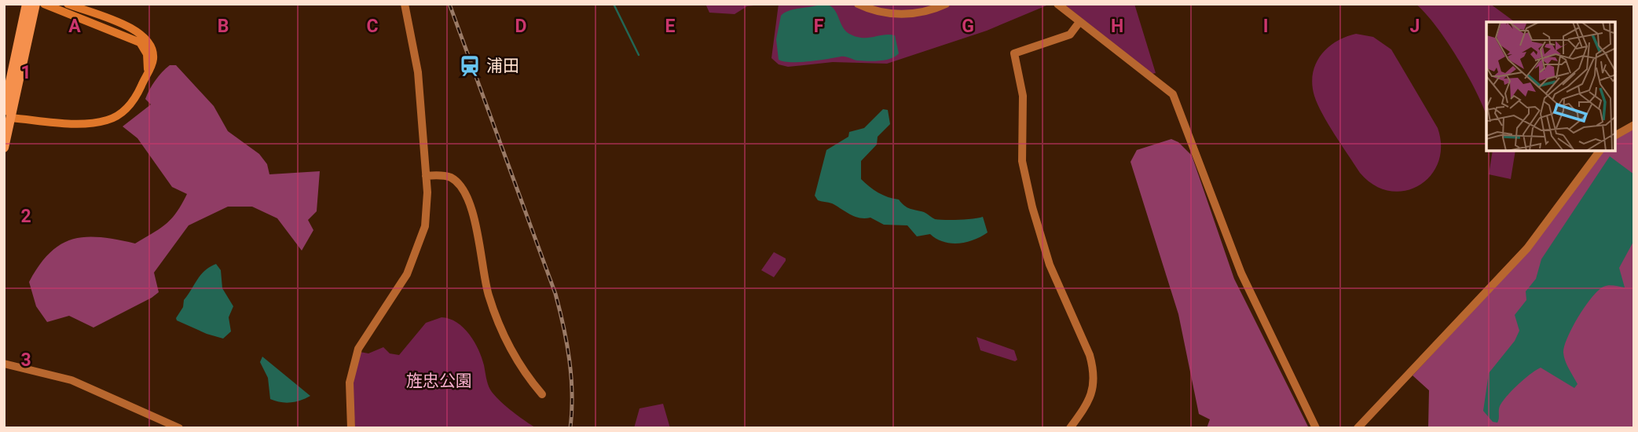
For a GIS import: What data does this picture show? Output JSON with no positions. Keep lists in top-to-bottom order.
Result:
{
  "parks": ["旌忠公園"],
  "places": {
    "station": ["浦田"]
  },
  "grid": {
    "columns": [
      "A",
      "B",
      "C",
      "D",
      "E",
      "F",
      "G",
      "H",
      "I",
      "J"
    ],
    "rows": ["1", "2", "3"]
  }
}
